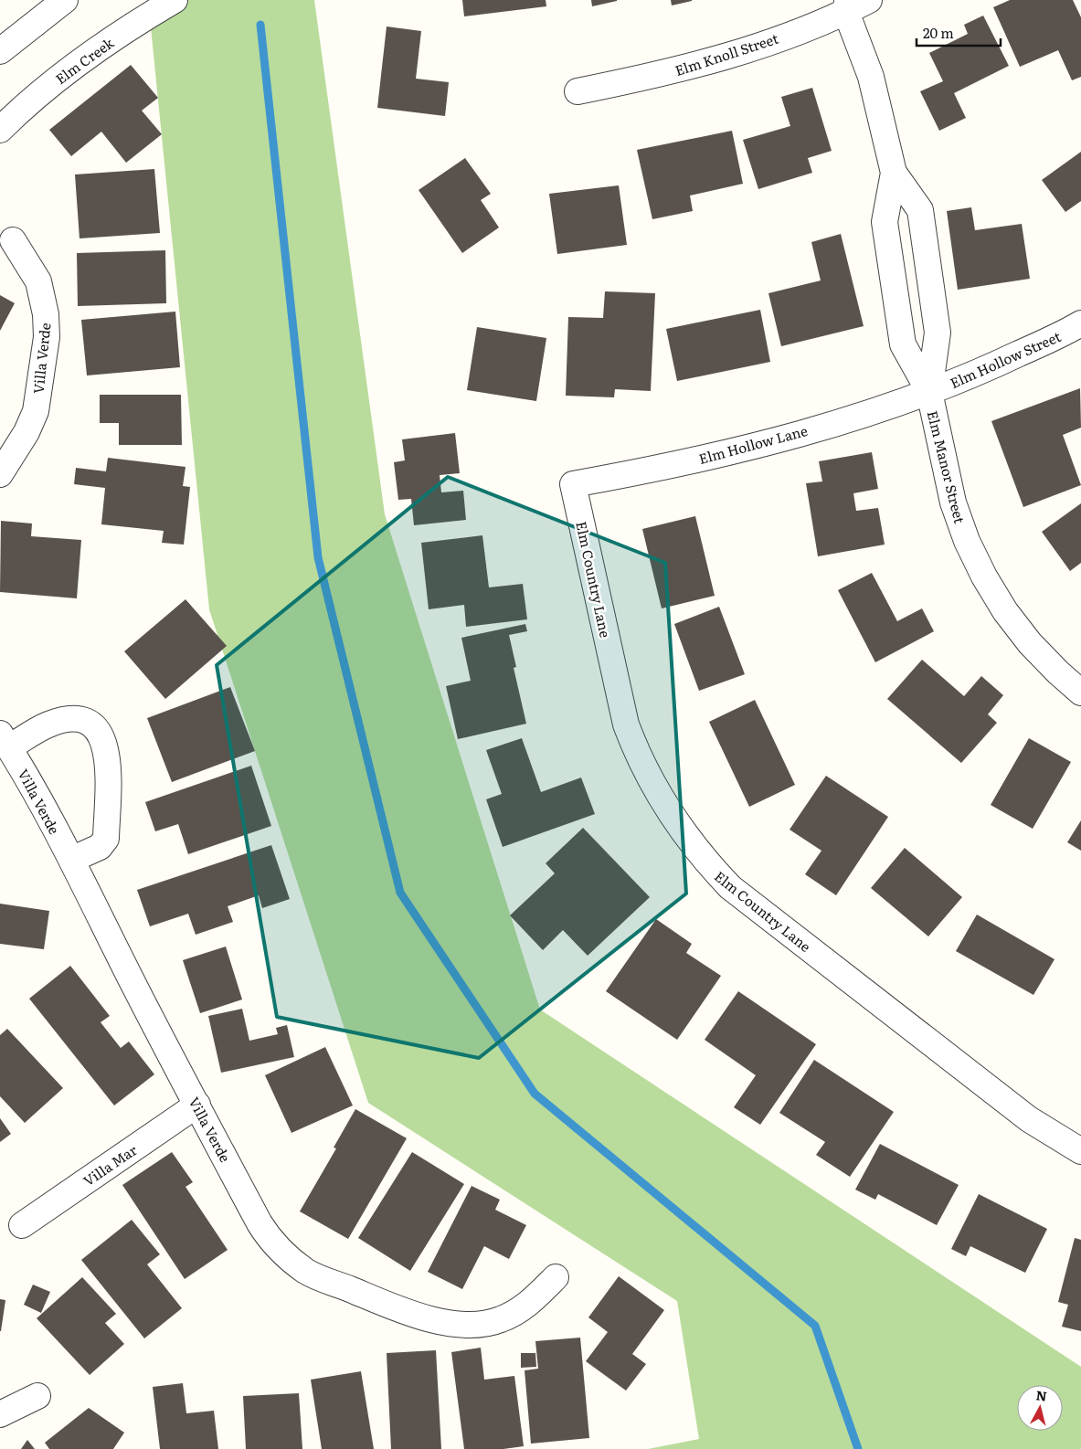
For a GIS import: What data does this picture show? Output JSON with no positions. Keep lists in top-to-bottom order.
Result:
{
  "streets": {
    "street": [
      "Elm Knoll Street",
      "Elm Creek",
      "Villa Verde",
      "Elm Hollow Street",
      "Elm Hollow Lane",
      "Elm Manor Street",
      "Elm Country Lane",
      "Villa Mar"
    ]
  },
  "crossings": [
    ["Elm Knoll Street", "Elm Manor Street"],
    ["Villa Verde", "Villa Mar"],
    ["Elm Hollow Street", "Elm Hollow Lane"],
    ["Elm Hollow Street", "Elm Manor Street"],
    ["Elm Hollow Lane", "Elm Manor Street"],
    ["Elm Hollow Lane", "Elm Country Lane"]
  ],
  "scale_bar": "20 m",
  "north": "top"
}
